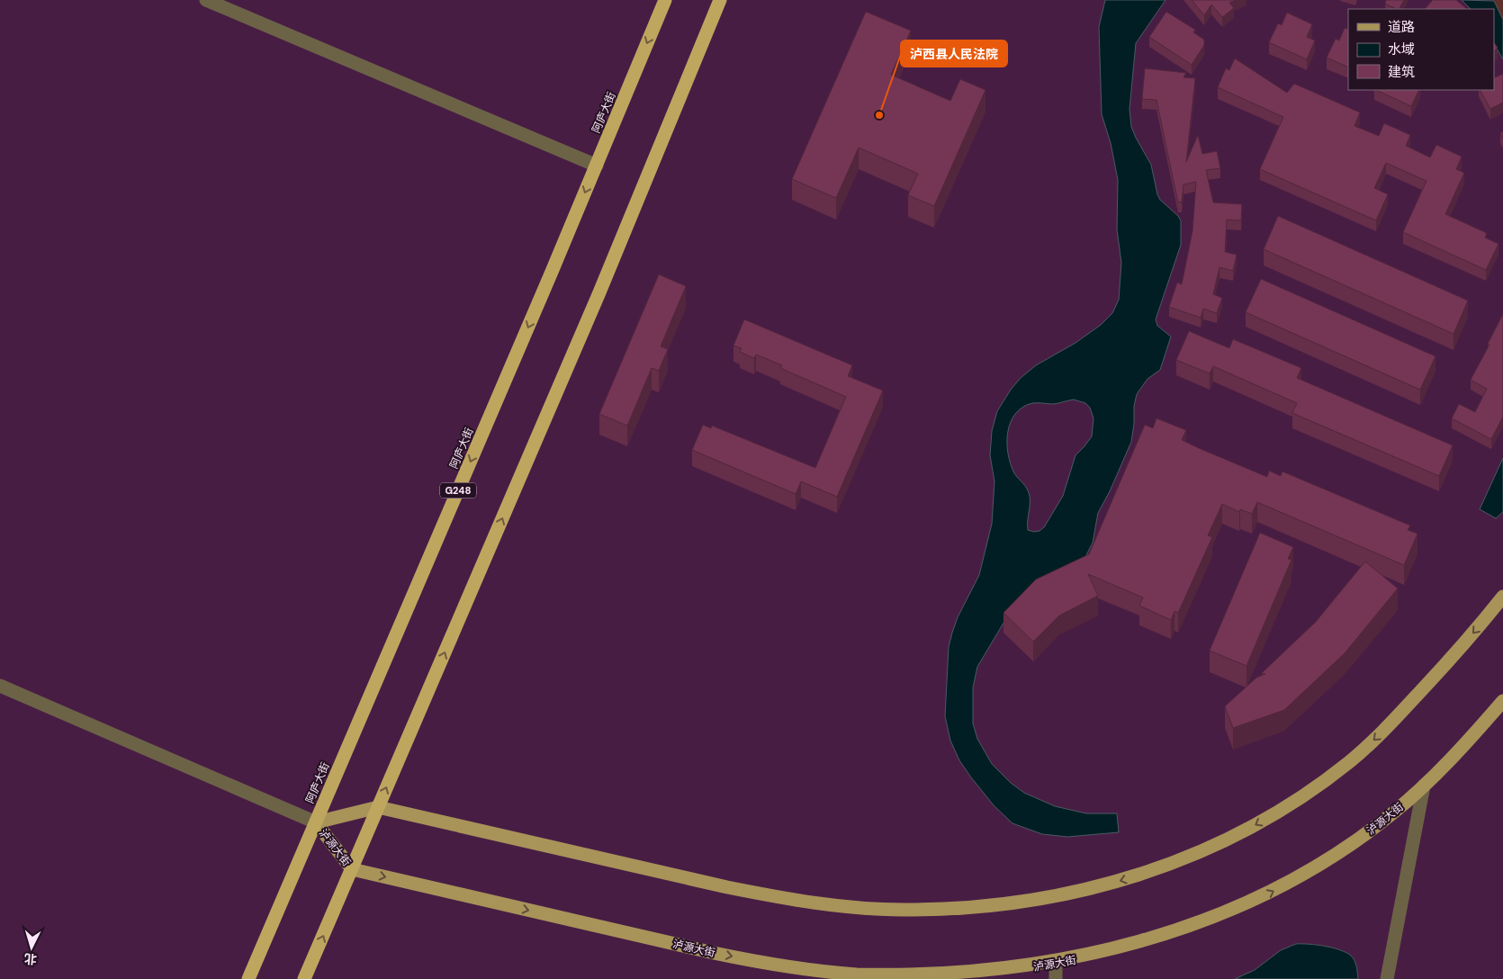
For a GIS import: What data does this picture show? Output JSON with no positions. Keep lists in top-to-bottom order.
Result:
{
  "streets": {
    "highway": ["阿庐大街", "G248"],
    "main road": ["泸源大街"]
  },
  "crossings": [
    ["阿庐大街", "泸源大街"]
  ],
  "places": ["泸西县人民法院"],
  "legend": ["道路", "水域", "建筑"],
  "north": "bottom"
}
